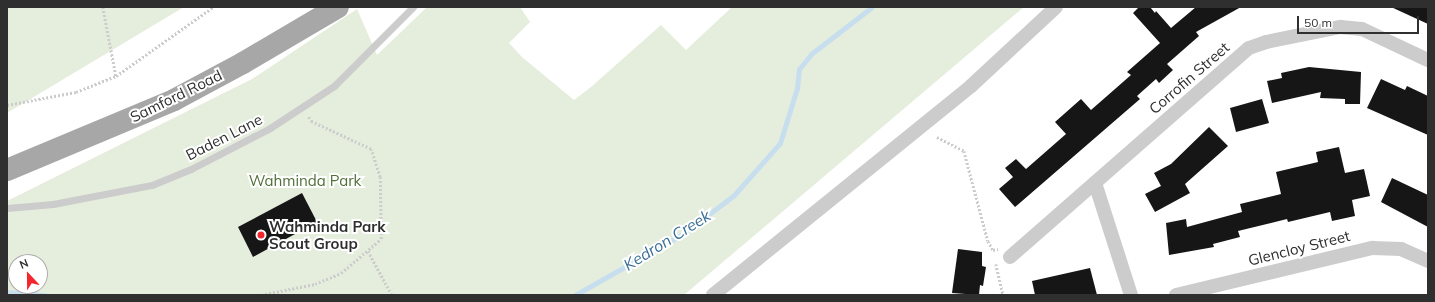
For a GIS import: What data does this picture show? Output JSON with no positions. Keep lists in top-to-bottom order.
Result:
{
  "streets": {
    "main road": ["Samford Road"],
    "street": ["Corrofin Street", "Glencloy Street"],
    "lane": ["Baden Lane"]
  },
  "water": ["Kedron Creek"],
  "parks": ["Wahminda Park"],
  "places": ["Wahminda Park Scout Group"],
  "scale_bar": "50 m",
  "north": "top"
}
